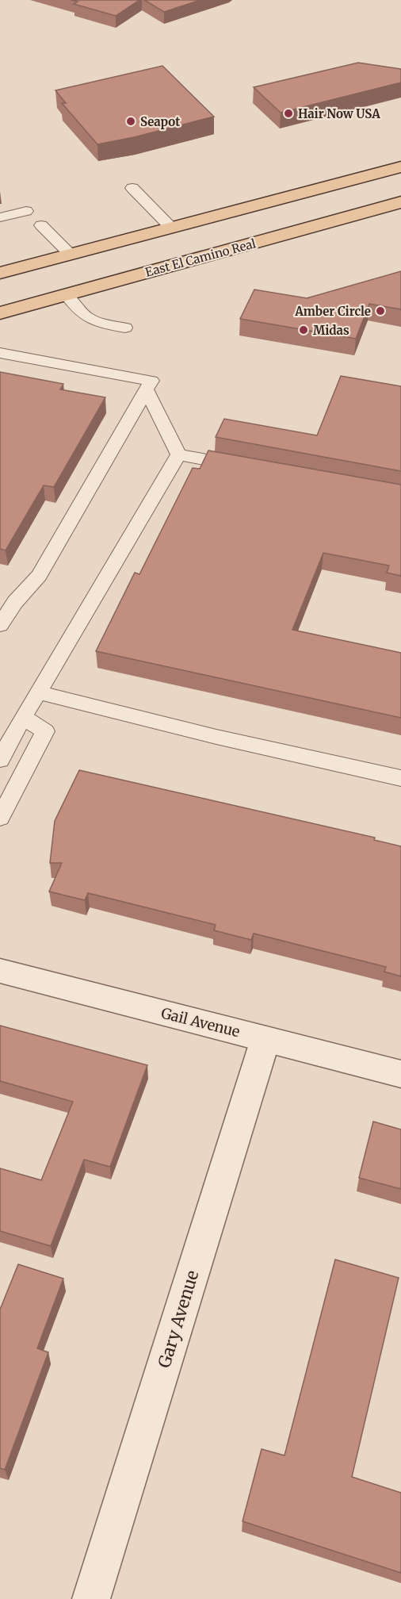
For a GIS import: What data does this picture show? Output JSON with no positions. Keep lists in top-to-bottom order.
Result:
{
  "streets": {
    "main road": ["East El Camino Real"],
    "street": ["Gail Avenue", "Gary Avenue"]
  },
  "crossings": [
    ["Gail Avenue", "Gary Avenue"]
  ],
  "places": [
    "Hair Now USA",
    "Seapot",
    "Amber Circle",
    "Midas"
  ]
}
